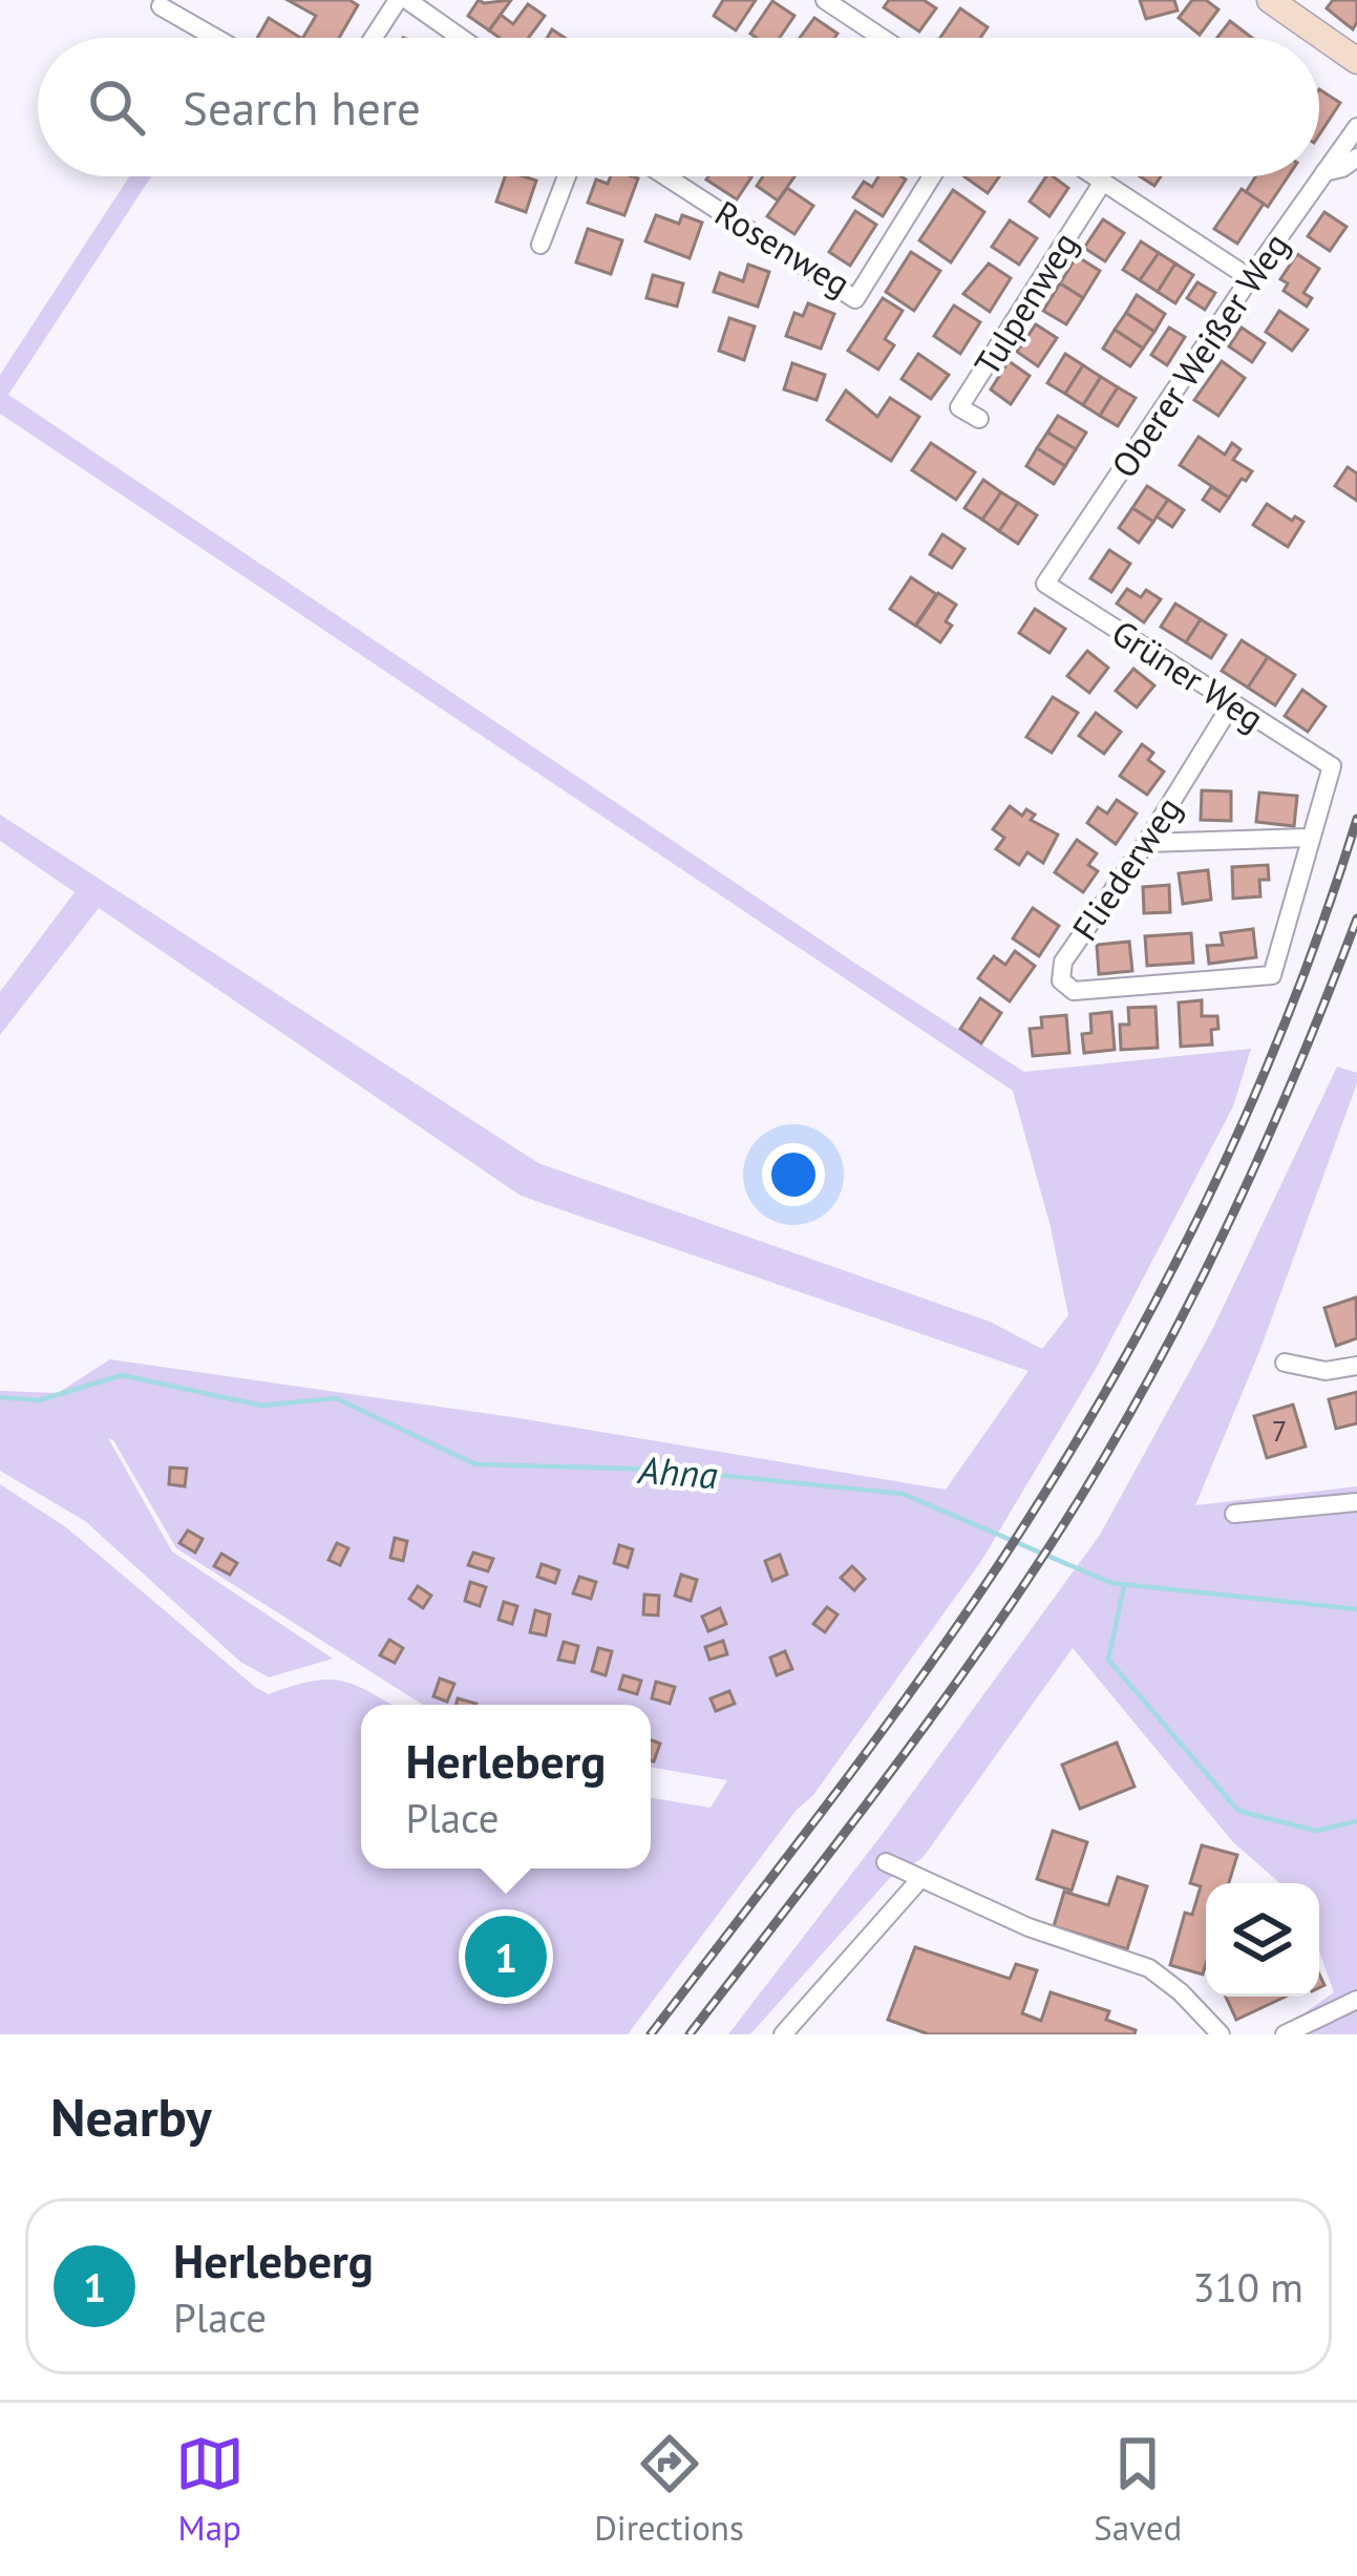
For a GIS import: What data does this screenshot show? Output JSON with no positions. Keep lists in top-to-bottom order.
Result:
{
  "streets": {
    "street": [
      "Rosenweg",
      "Tulpenweg",
      "Oberer Weißer Weg",
      "Grüner Weg",
      "Fliederweg"
    ]
  },
  "crossings": [
    ["Oberer Weißer Weg", "Grüner Weg"],
    ["Grüner Weg", "Fliederweg"]
  ],
  "water": ["Ahna"],
  "house_numbers": ["7"],
  "page": {
    "search": "Search here",
    "popup": ["Herleberg", "Place"],
    "pins": "1",
    "heading": "Nearby",
    "list": [
      {
        "mark": "1",
        "name": "Herleberg",
        "note": "Place",
        "value": "310 m"
      }
    ],
    "nav": ["Map", "Directions", "Saved"]
  }
}
